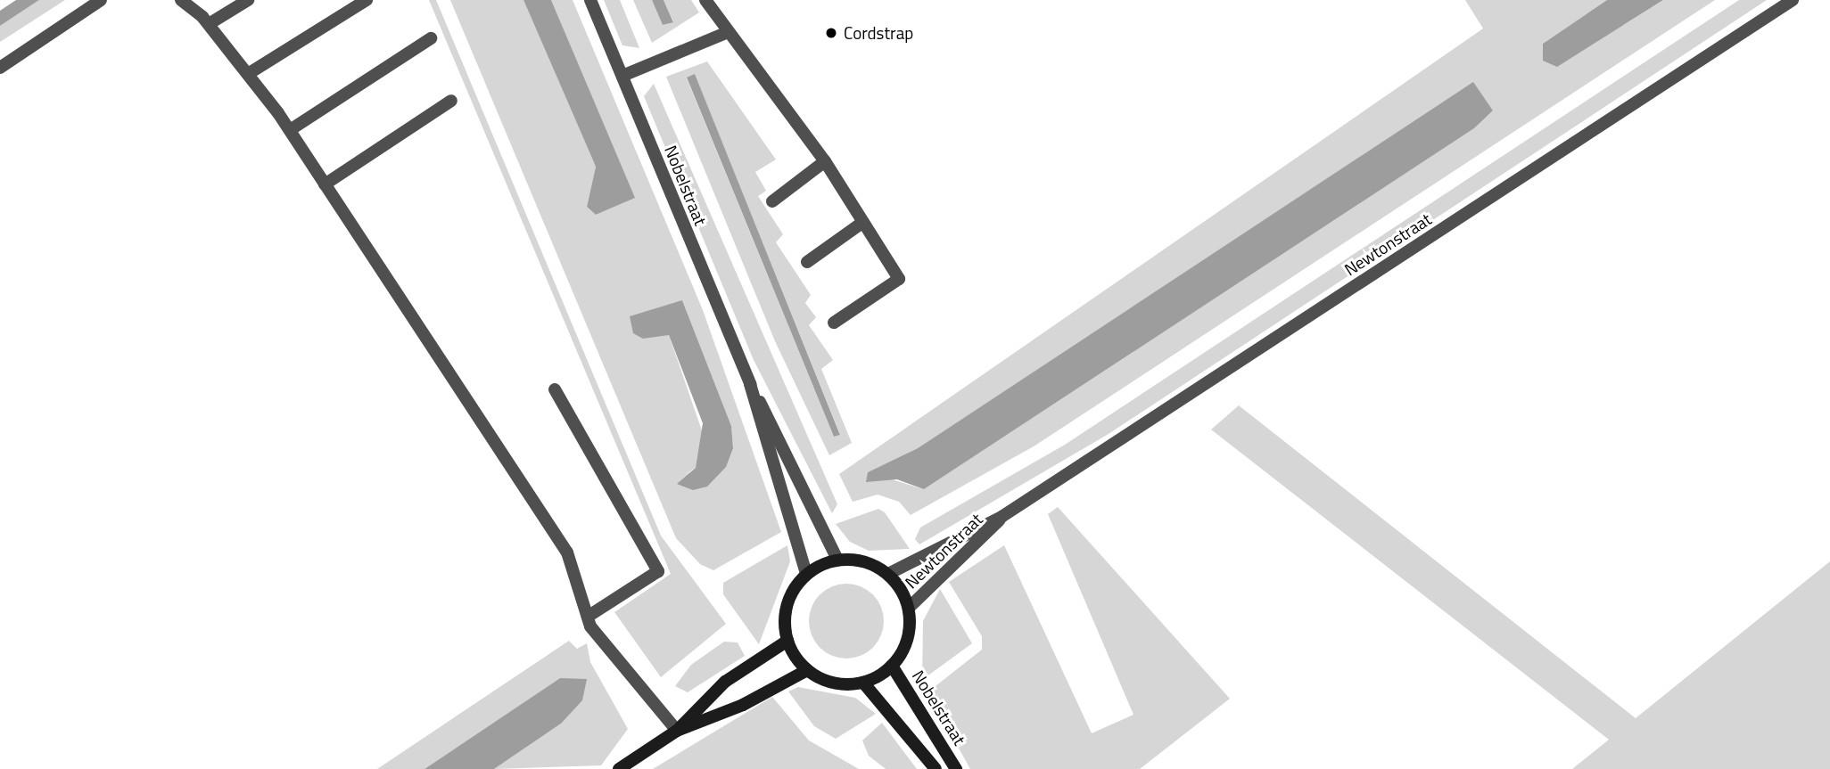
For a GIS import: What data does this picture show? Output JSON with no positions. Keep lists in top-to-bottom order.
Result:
{
  "streets": {
    "street": ["Nobelstraat", "Newtonstraat"]
  },
  "crossings": [
    ["Nobelstraat", "Newtonstraat"]
  ],
  "places": ["Cordstrap"]
}
